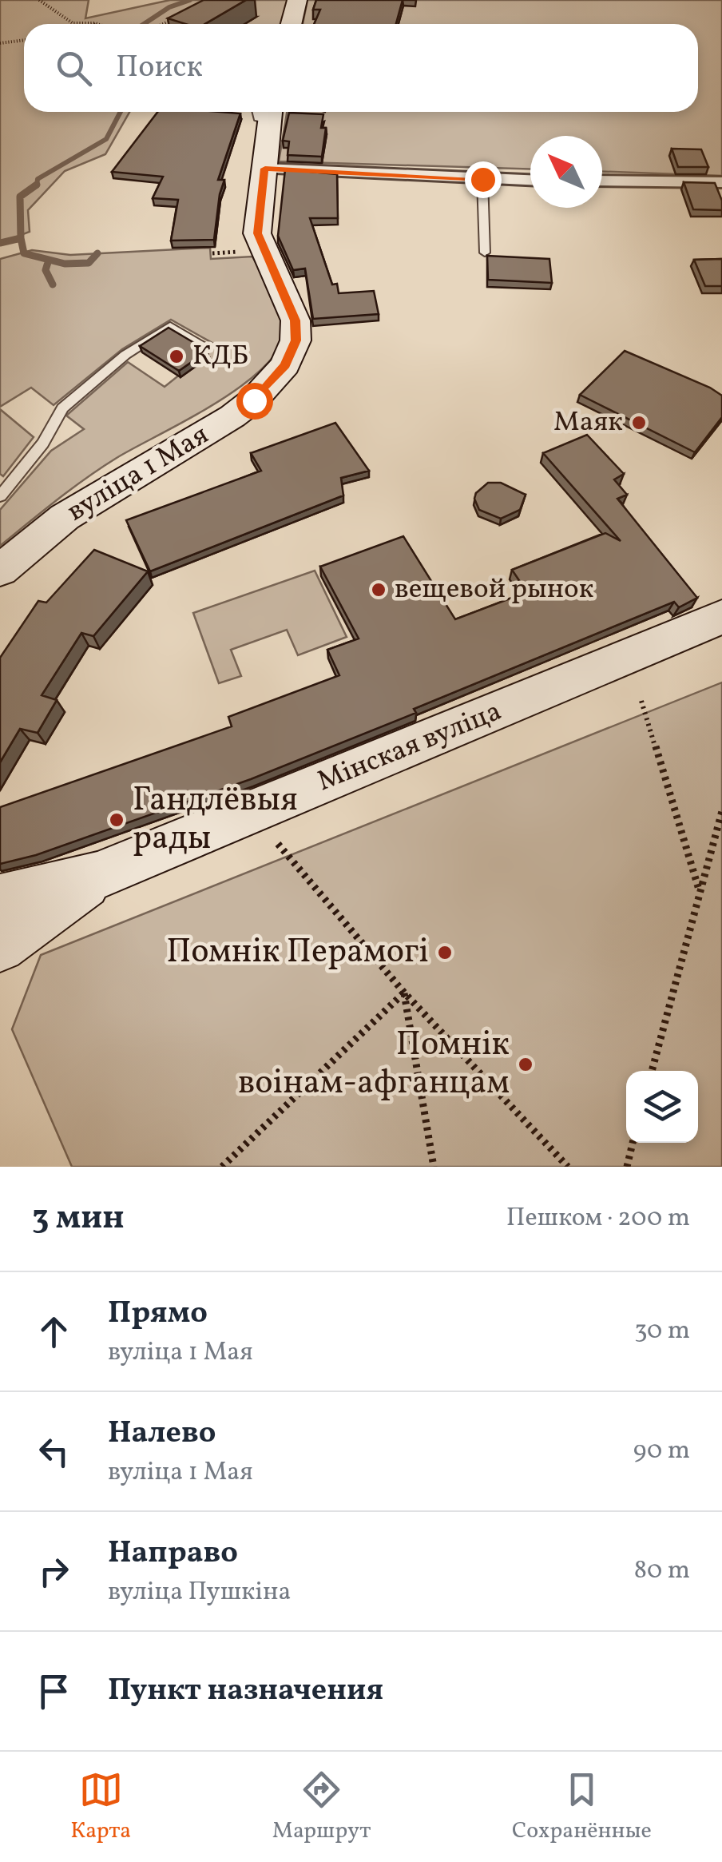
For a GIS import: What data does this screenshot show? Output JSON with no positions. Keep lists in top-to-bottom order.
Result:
{
  "streets": {
    "street": ["вуліца 1 Мая", "Мінская вуліца"]
  },
  "places": [
    "КДБ",
    "Маяк",
    "вещевой рынок",
    "Гандлёвыя рады",
    "Помнік Перамогі",
    "Помнік воінам-афганцам"
  ],
  "north": "top left",
  "page": {
    "search": "Поиск",
    "heading": ["3 мин", "Пешком · 200 m"],
    "list": [
      ["Прямо", "вуліца 1 Мая", "30 m"],
      ["Налево", "вуліца 1 Мая", "90 m"],
      ["Направо", "вуліца Пушкіна", "80 m"],
      "Пункт назначения"
    ],
    "nav": ["Карта", "Маршрут", "Сохранённые"]
  }
}
